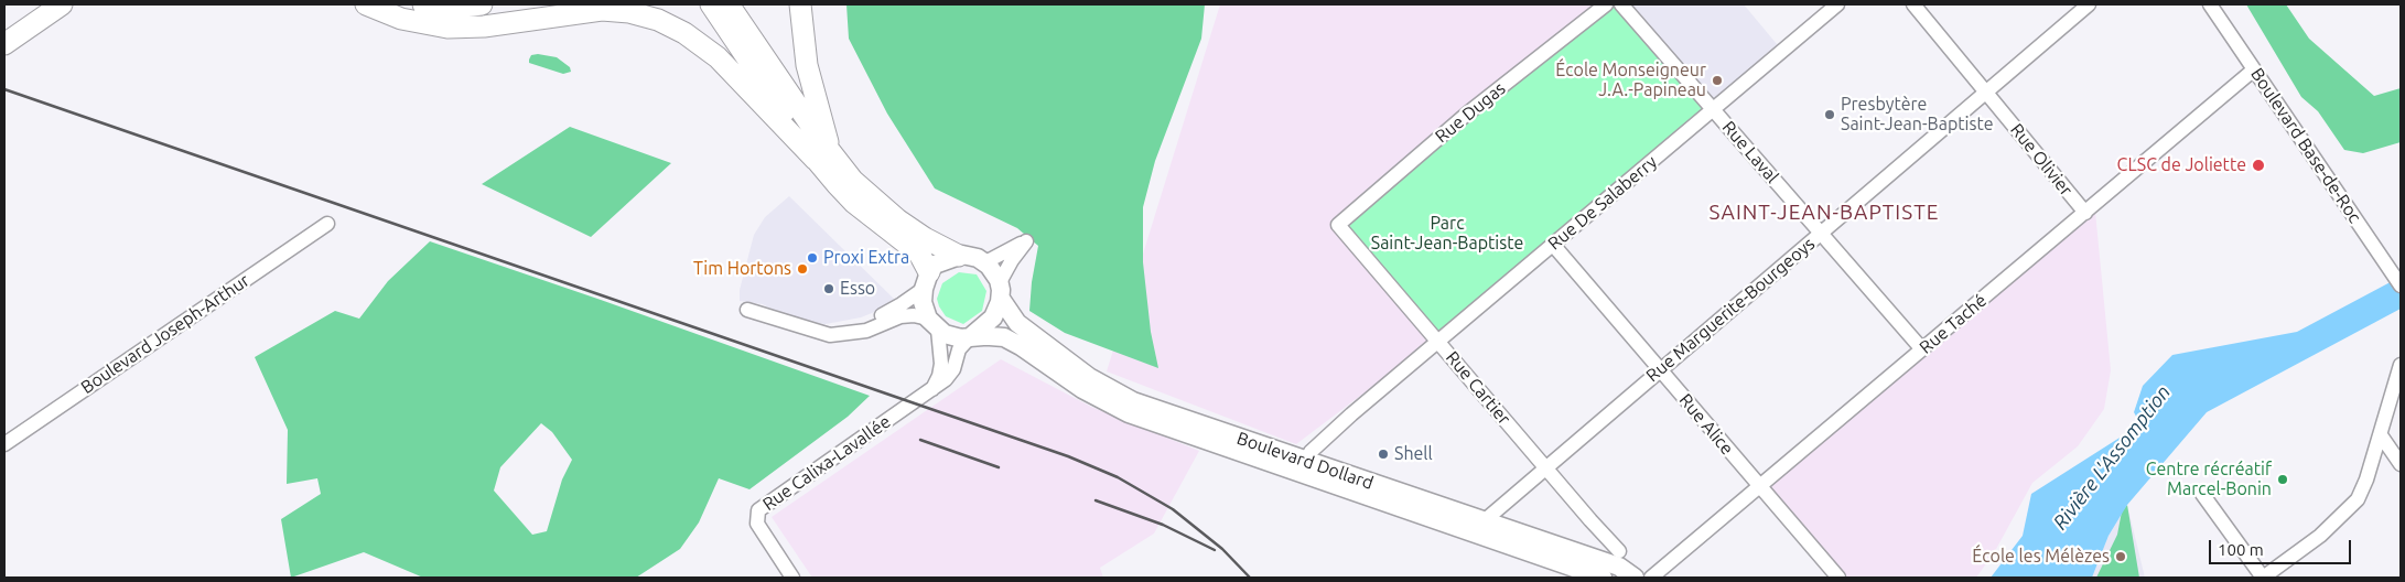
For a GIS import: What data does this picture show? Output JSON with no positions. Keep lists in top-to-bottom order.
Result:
{
  "streets": {
    "main road": ["Boulevard Dollard"],
    "street": [
      "Rue Dugas",
      "Boulevard Base-de-Roc",
      "Rue Laval",
      "Rue Olivier",
      "Rue De Salaberry",
      "Rue Marguerite-Bourgeoys",
      "Rue Taché",
      "Boulevard Joseph-Arthur",
      "Rue Cartier",
      "Rue Alice",
      "Rue Calixa-Lavallée"
    ]
  },
  "crossings": [
    ["Rue Dugas", "Rue Cartier"],
    ["Boulevard Base-de-Roc", "Rue Taché"],
    ["Rue Laval", "Rue De Salaberry"],
    ["Rue Laval", "Rue Marguerite-Bourgeoys"],
    ["Rue Laval", "Rue Taché"],
    ["Rue Olivier", "Rue Marguerite-Bourgeoys"],
    ["Rue Olivier", "Rue Taché"],
    ["Rue De Salaberry", "Rue Cartier"],
    ["Rue De Salaberry", "Rue Alice"],
    ["Rue De Salaberry", "Boulevard Dollard"],
    ["Rue Marguerite-Bourgeoys", "Rue Cartier"],
    ["Rue Marguerite-Bourgeoys", "Rue Alice"],
    ["Rue Marguerite-Bourgeoys", "Boulevard Dollard"],
    ["Rue Taché", "Rue Alice"],
    ["Boulevard Dollard", "Rue Calixa-Lavallée"]
  ],
  "districts": ["SAINT-JEAN-BAPTISTE"],
  "water": ["Rivière L'Assomption"],
  "parks": ["Parc Saint-Jean-Baptiste"],
  "places": [
    "École Monseigneur J.A.-Papineau",
    "Presbytère Saint-Jean-Baptiste",
    "CLSC de Joliette",
    "Proxi Extra",
    "Tim Hortons",
    "Esso",
    "Shell",
    "Centre récréatif Marcel-Bonin",
    "École les Mélèzes"
  ],
  "scale_bar": "100 m"
}
